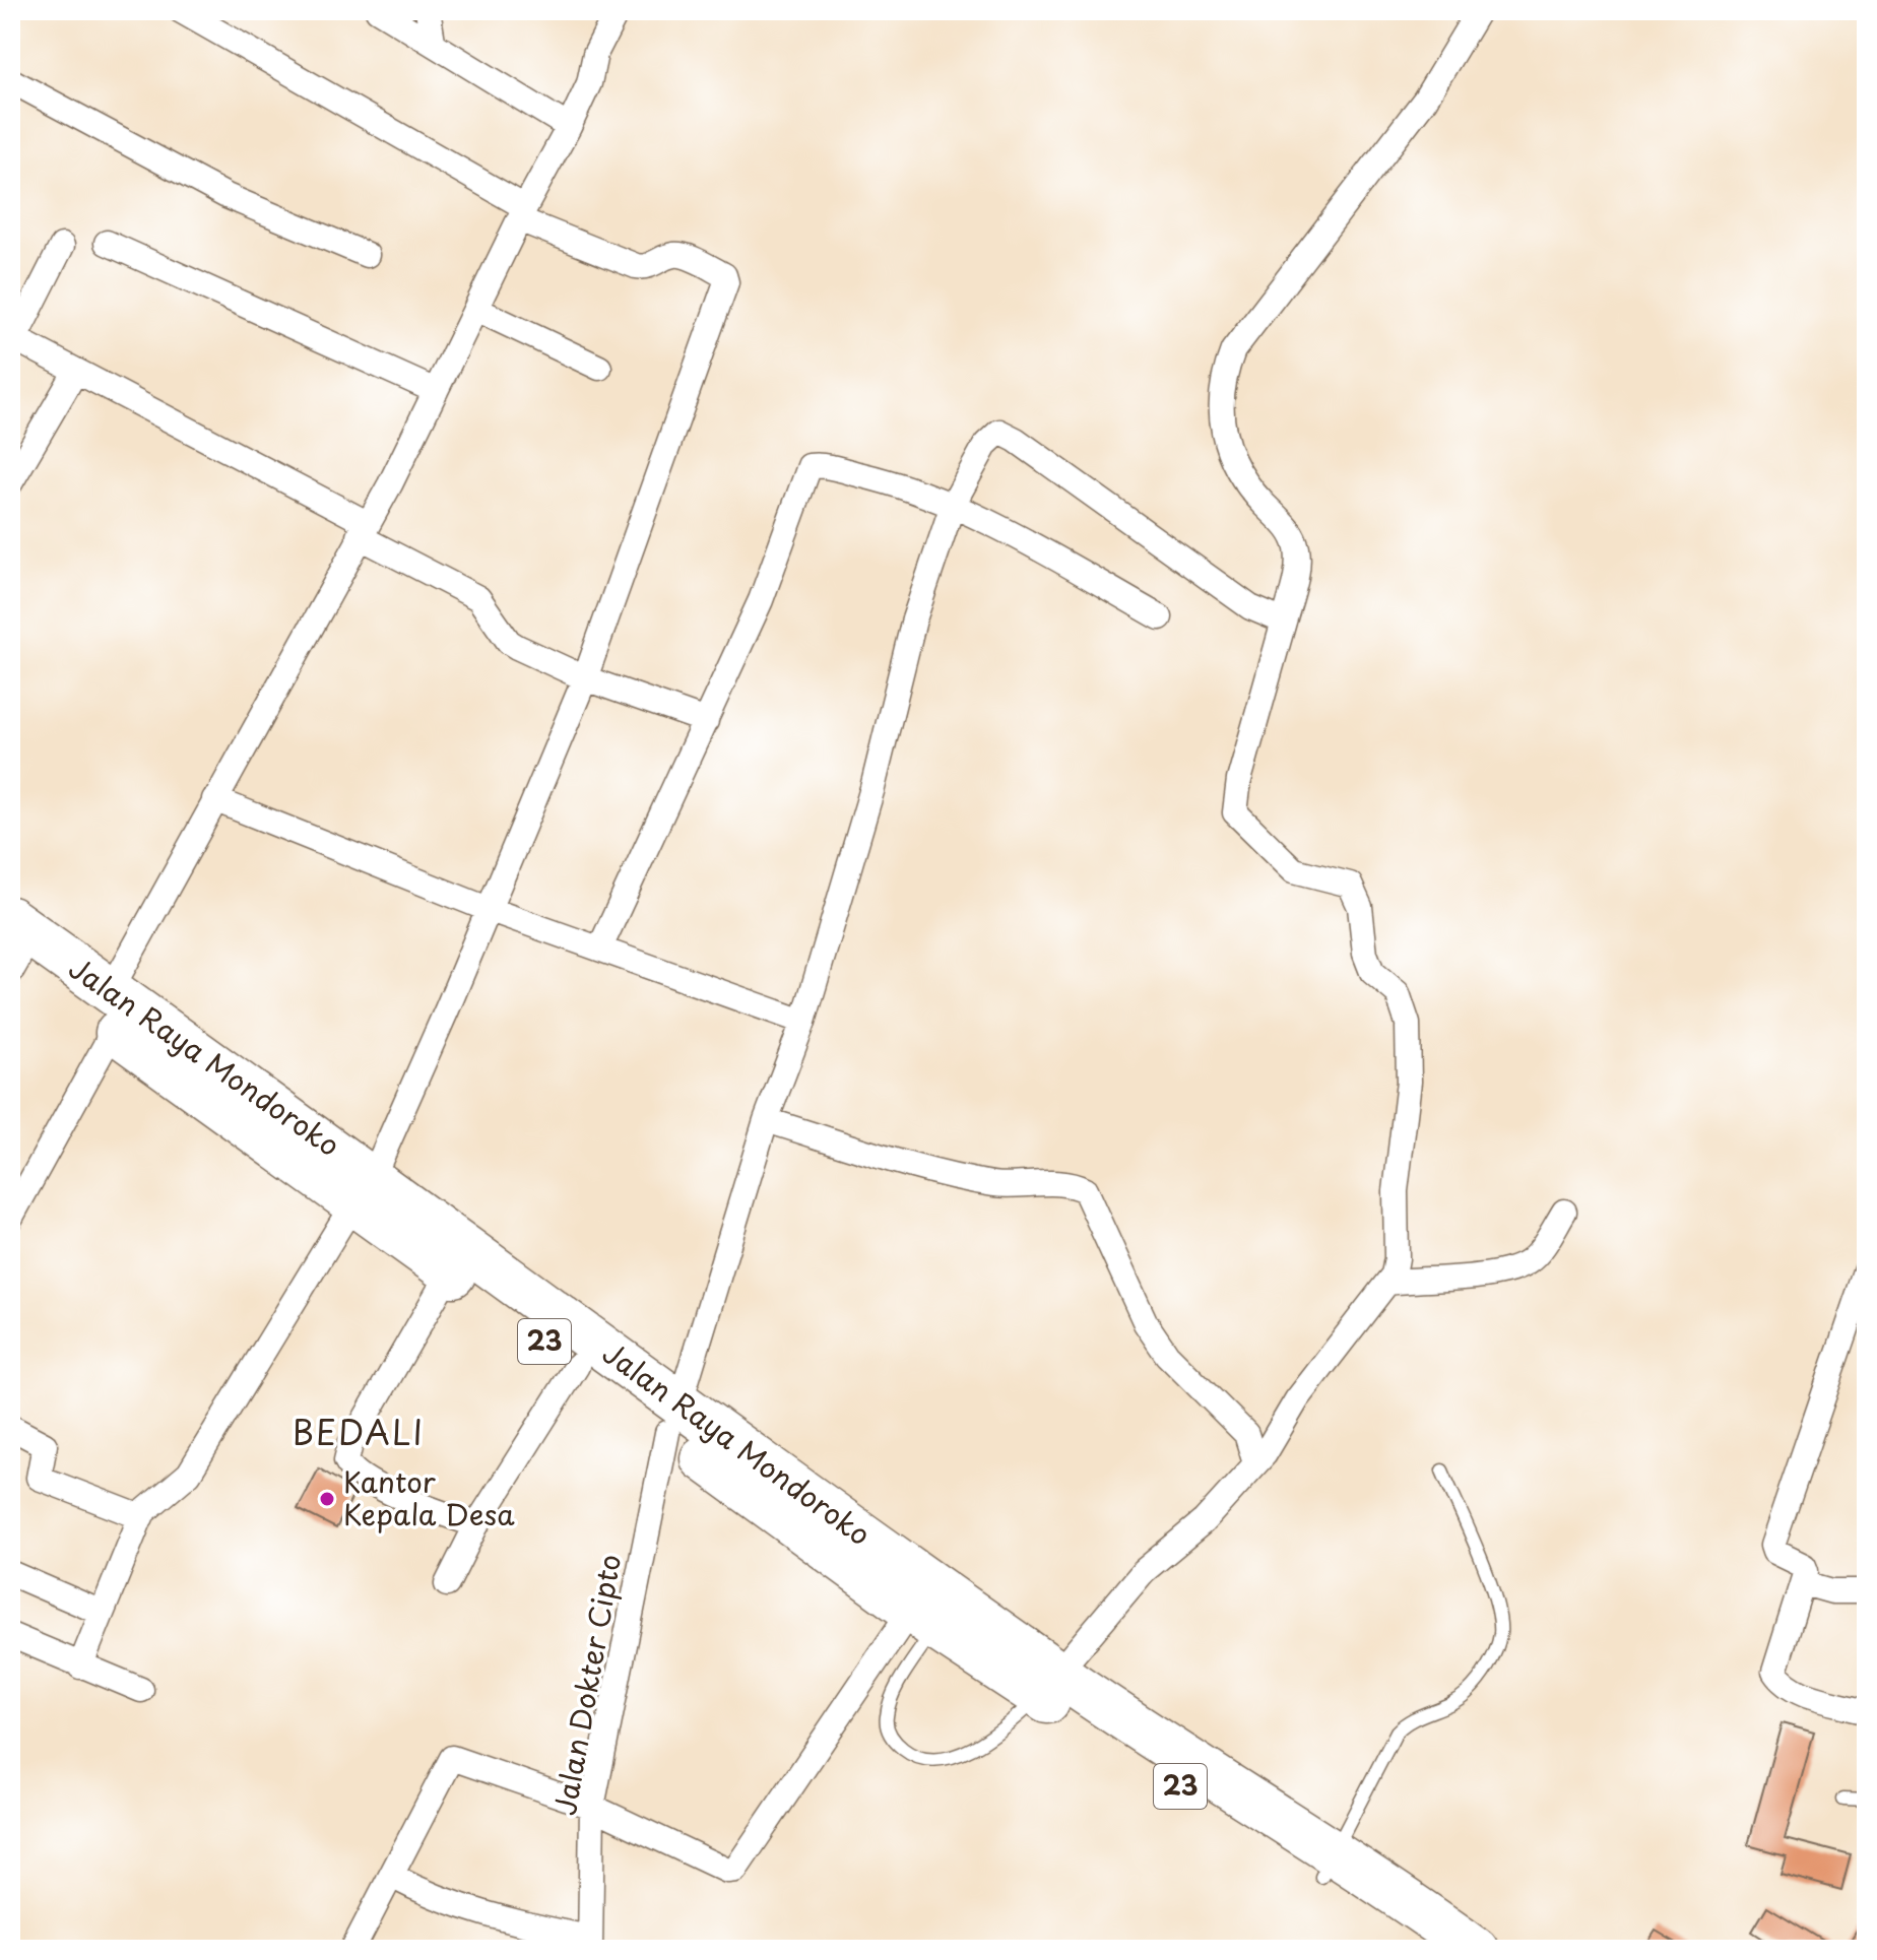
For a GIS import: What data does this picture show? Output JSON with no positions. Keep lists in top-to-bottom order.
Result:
{
  "streets": {
    "highway": ["Jalan Raya Mondoroko", "23"],
    "street": ["Jalan Dokter Cipto"]
  },
  "crossings": [
    ["Jalan Raya Mondoroko", "Jalan Dokter Cipto"]
  ],
  "districts": ["BEDALI"],
  "places": ["Kantor Kepala Desa"]
}
